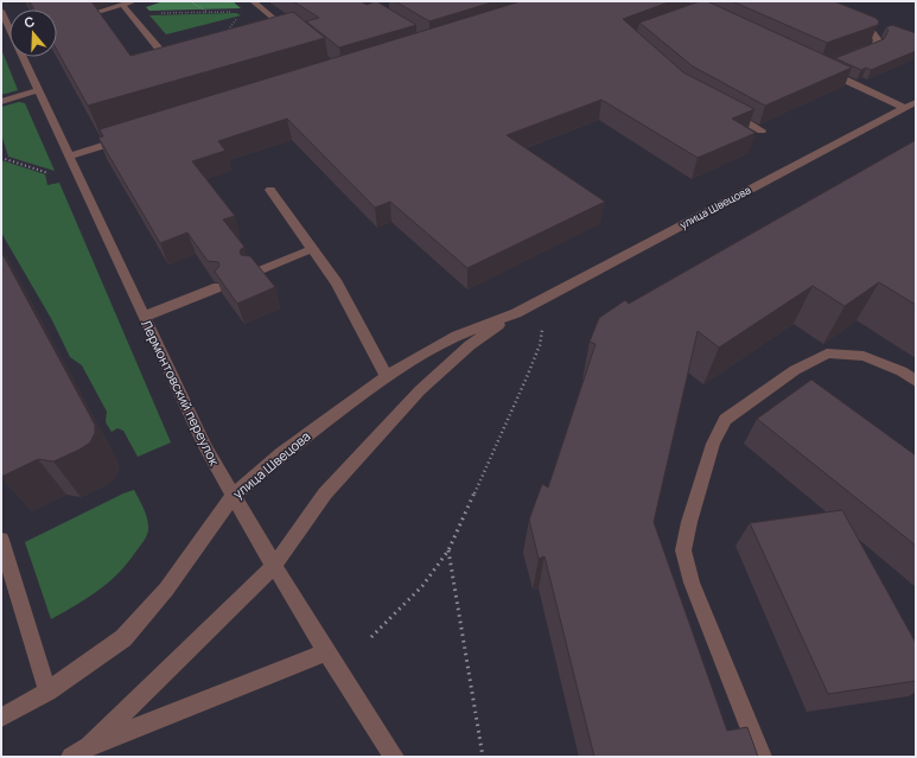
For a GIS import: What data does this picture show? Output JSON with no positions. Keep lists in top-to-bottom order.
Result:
{
  "streets": {
    "street": ["улица Швецова", "Лермонтовский переулок"]
  },
  "crossings": [
    ["улица Швецова", "Лермонтовский переулок"]
  ],
  "north": "top"
}
